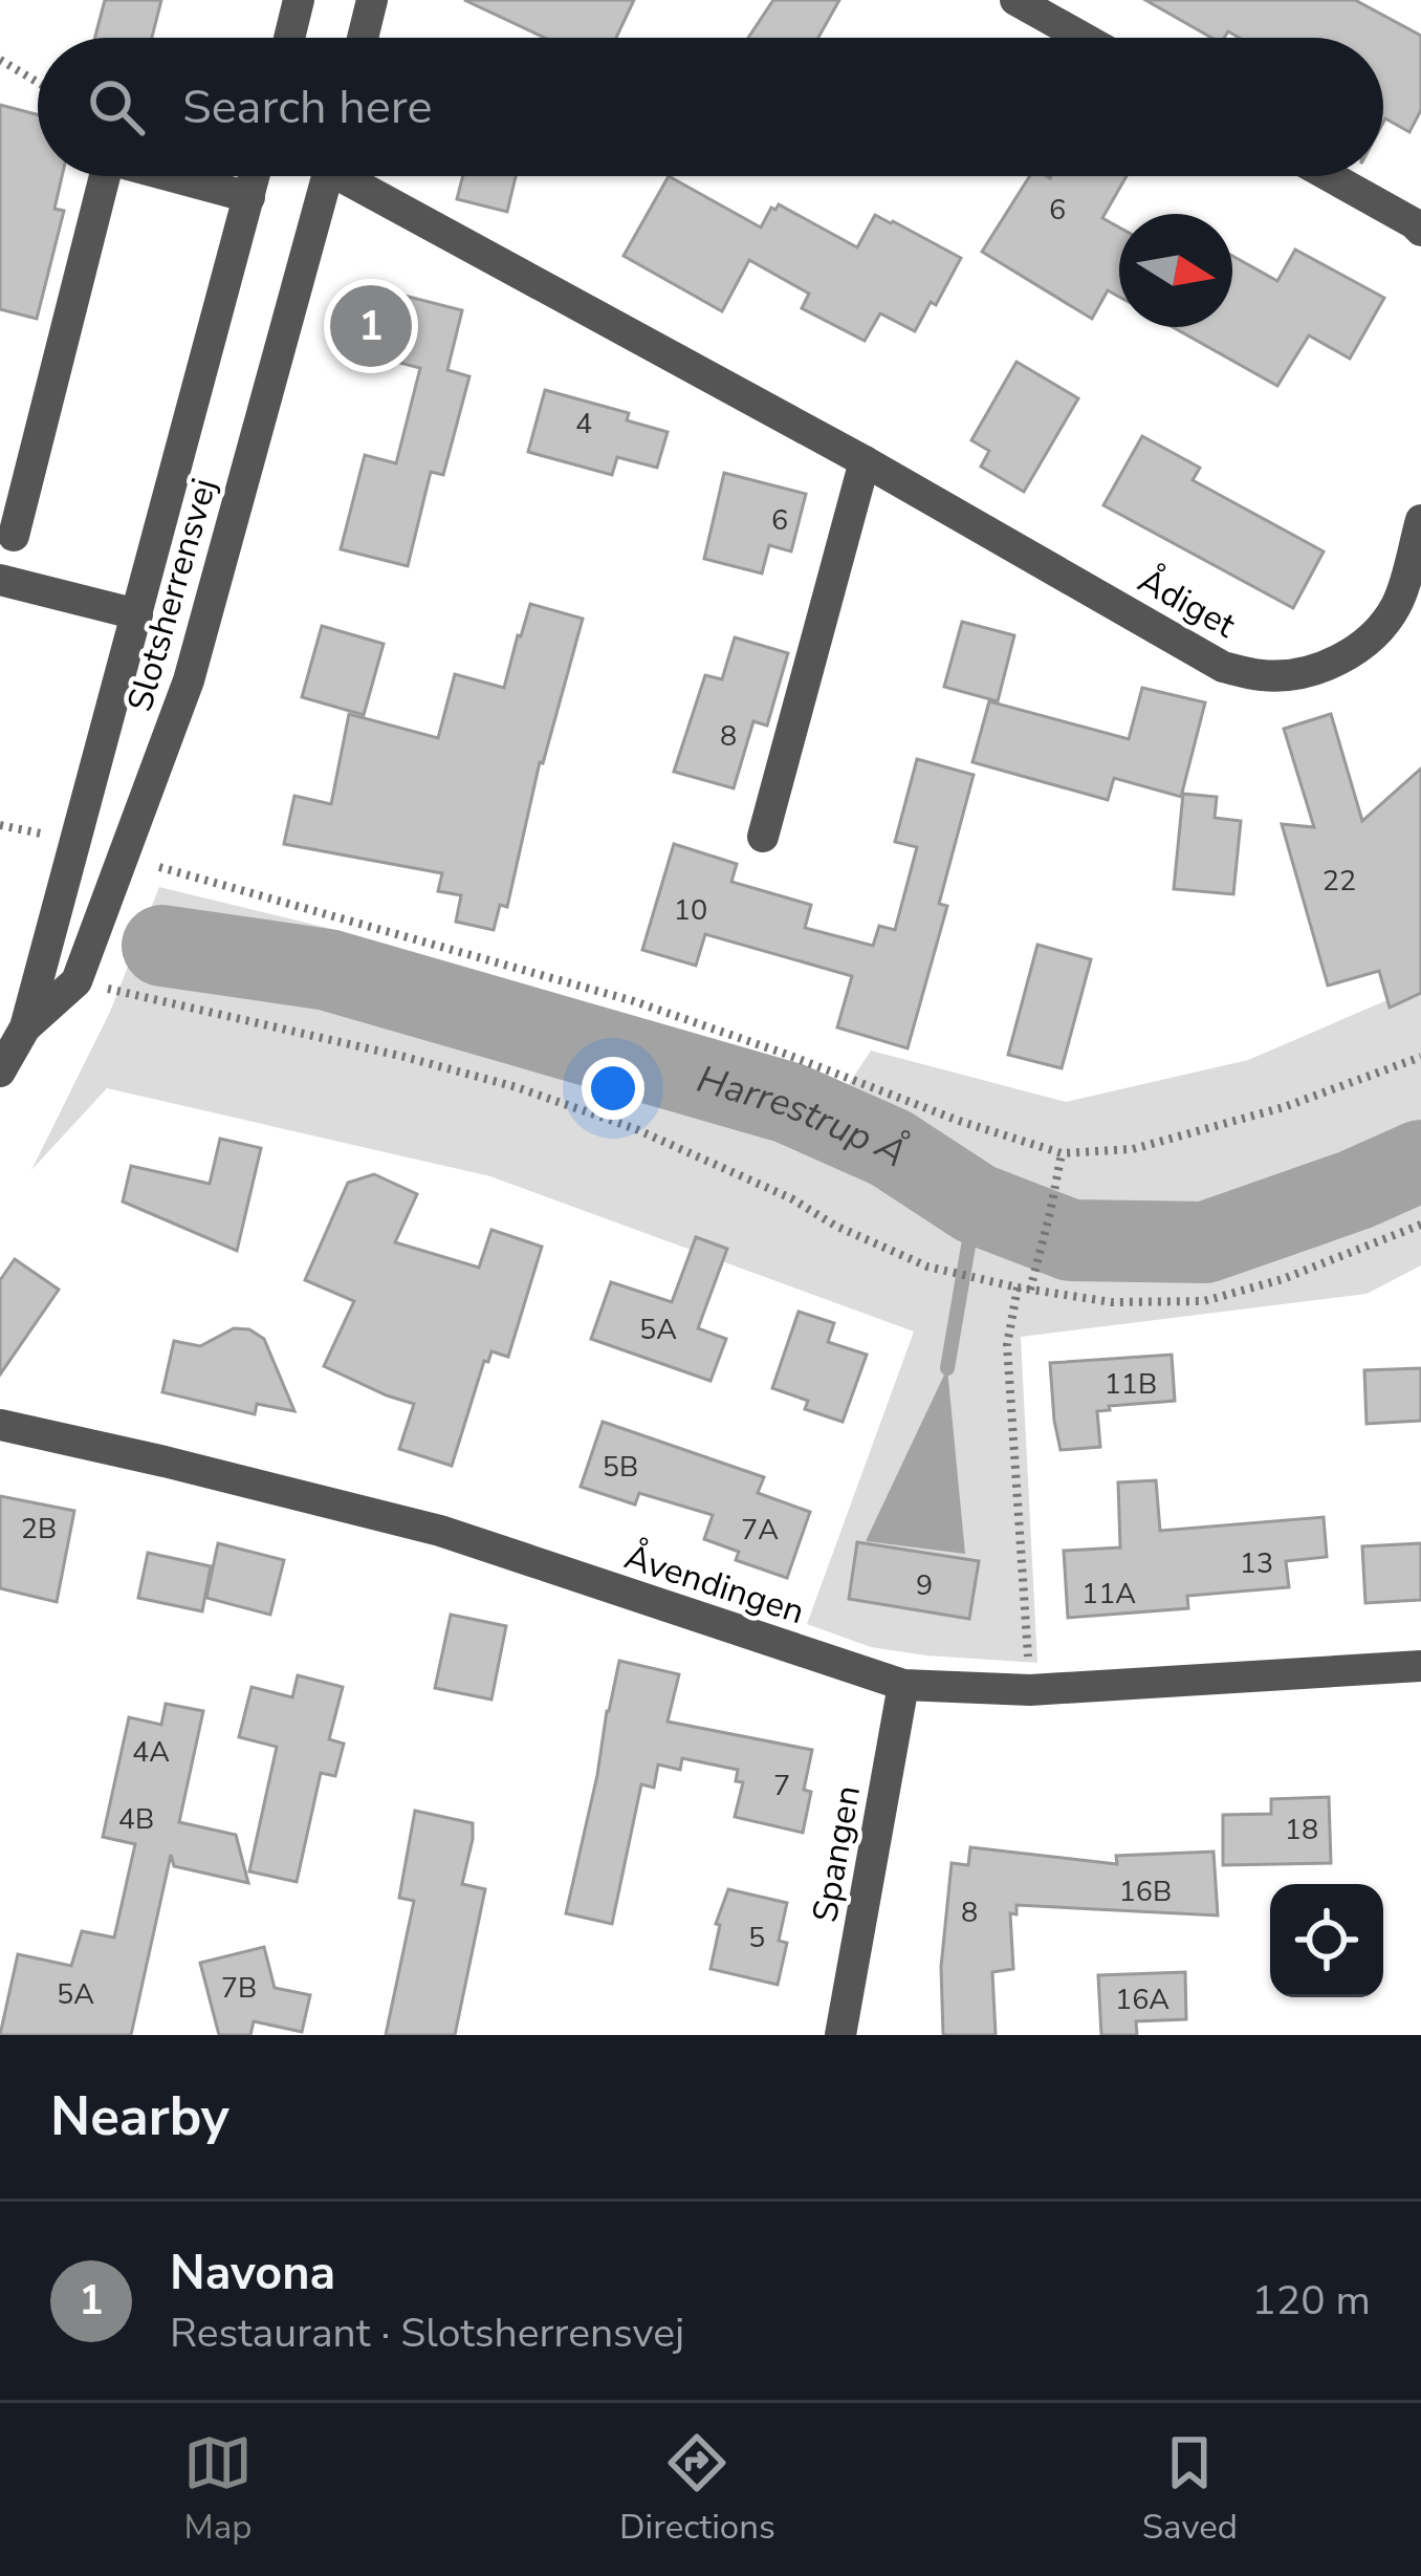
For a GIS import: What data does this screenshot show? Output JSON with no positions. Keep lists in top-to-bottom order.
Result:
{
  "streets": {
    "street": [
      "Slotsherrensvej",
      "Ådiget",
      "Åvendingen",
      "Spangen"
    ]
  },
  "crossings": [
    ["Åvendingen", "Spangen"]
  ],
  "water": ["Harrestrup Å"],
  "house_numbers": [
    "6",
    "4",
    "6",
    "8",
    "22",
    "10",
    "5A",
    "11B",
    "5B",
    "2B",
    "7A",
    "13",
    "9",
    "11A",
    "4A",
    "7",
    "4B",
    "18",
    "16B",
    "8",
    "5",
    "7B",
    "5A",
    "16A"
  ],
  "north": "right",
  "page": {
    "search": "Search here",
    "pins": "1",
    "heading": "Nearby",
    "list": [
      {
        "mark": "1",
        "name": "Navona",
        "note": "Restaurant · Slotsherrensvej",
        "value": "120 m"
      }
    ],
    "nav": ["Map", "Directions", "Saved"]
  }
}
